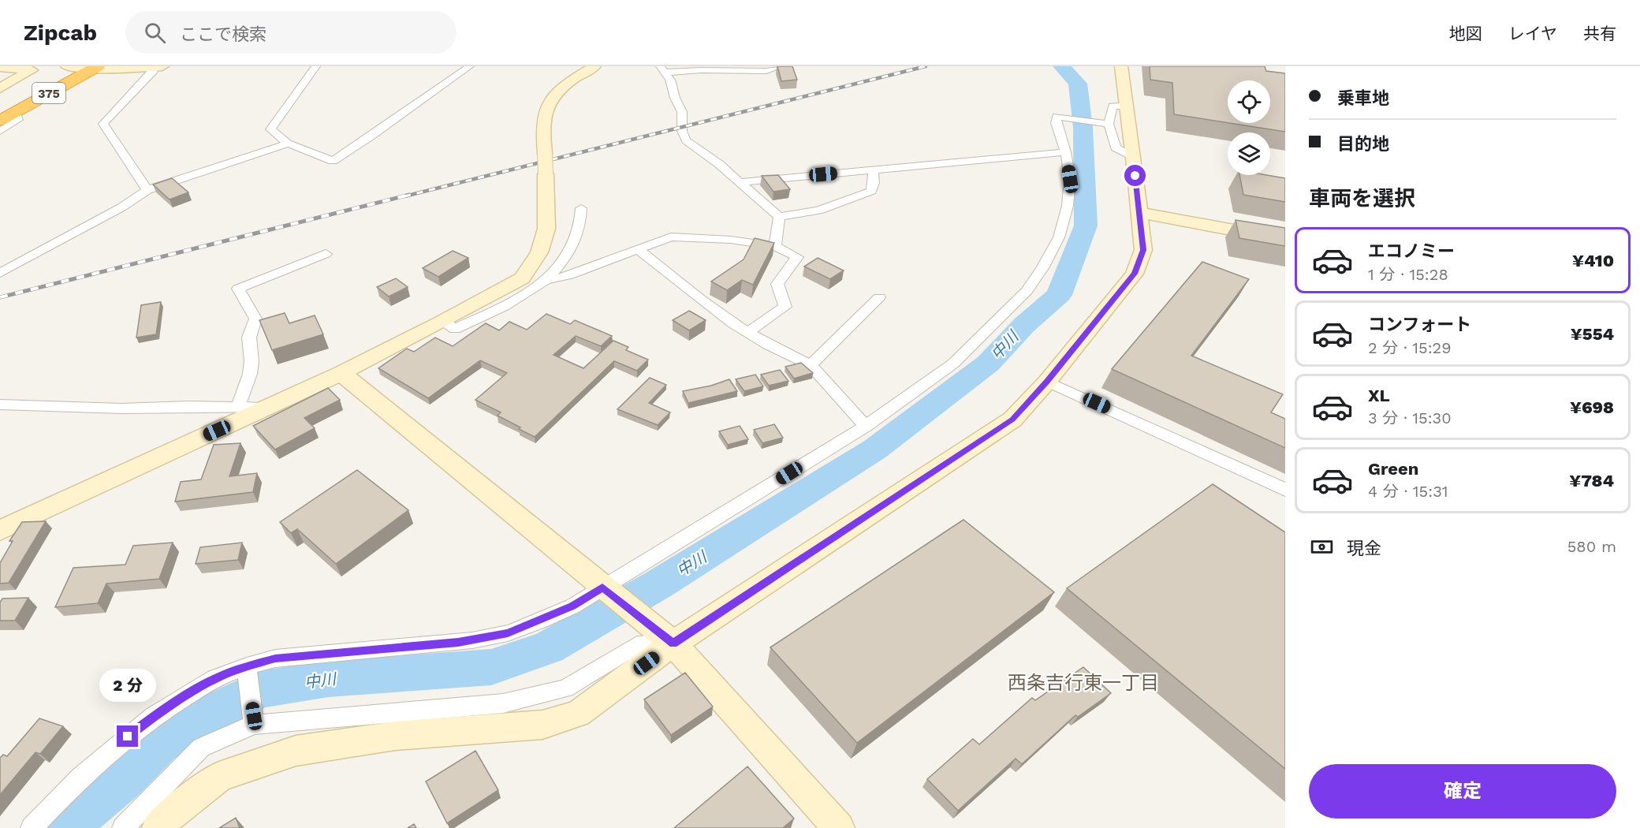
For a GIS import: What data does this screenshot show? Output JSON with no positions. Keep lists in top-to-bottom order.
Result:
{
  "streets": {
    "highway": ["375"]
  },
  "districts": ["西条吉行東一丁目"],
  "water": ["中川"],
  "page": {
    "header": "Zipcab",
    "search": "ここで検索",
    "nav": ["地図", "レイヤ", "共有"],
    "banner": ["乗車地", "目的地"],
    "heading": "車両を選択",
    "list": [
      {
        "name": "エコノミー",
        "note": "1 分 · 15:28",
        "value": "¥410"
      },
      {
        "name": "コンフォート",
        "note": "2 分 · 15:29",
        "value": "¥554"
      },
      {
        "name": "XL",
        "note": "3 分 · 15:30",
        "value": "¥698"
      },
      {
        "name": "Green",
        "note": "4 分 · 15:31",
        "value": "¥784"
      }
    ],
    "pay": ["現金", "580 m"],
    "bubble": "2 分",
    "buttons": "確定"
  }
}
